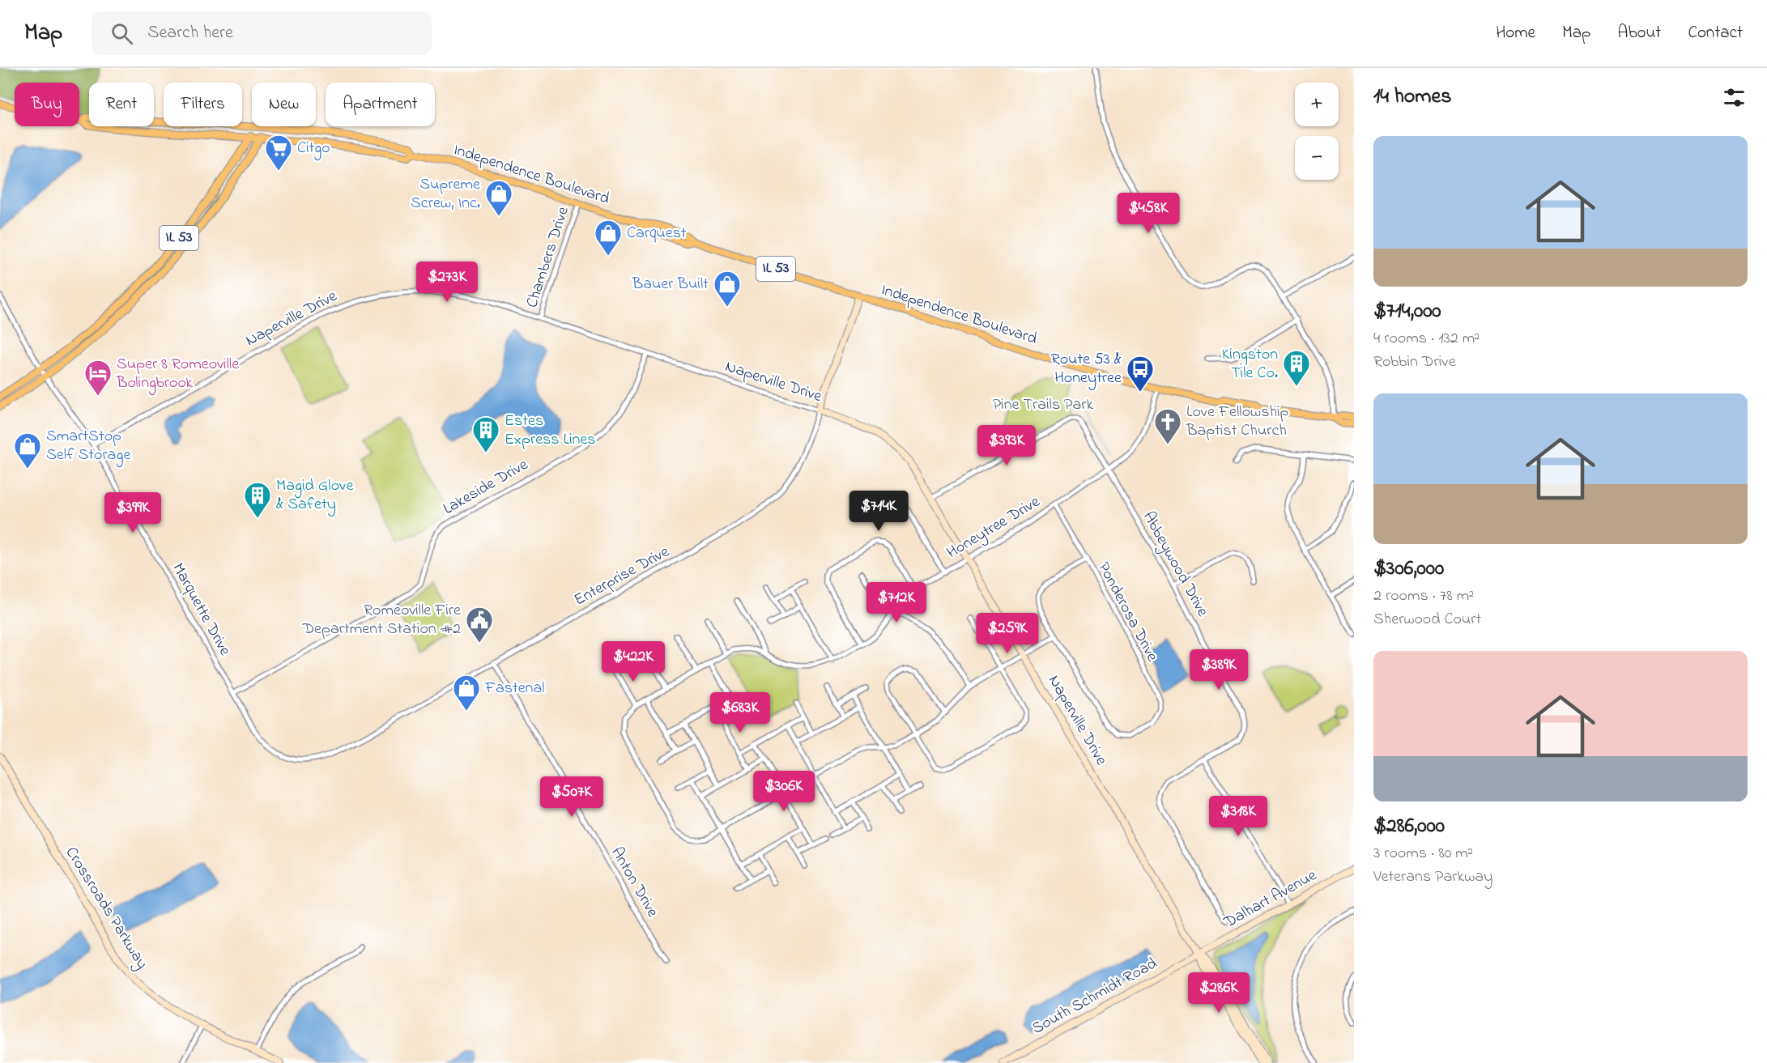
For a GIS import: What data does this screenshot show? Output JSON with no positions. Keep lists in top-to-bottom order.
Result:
{
  "streets": {
    "main road": ["Independence Boulevard", "IL 53"],
    "street": [
      "Chambers Drive",
      "Naperville Drive",
      "Lakeside Drive",
      "Honeytree Drive",
      "Abbeywood Drive",
      "Enterprise Drive",
      "Marquette Drive",
      "Ponderosa Drive",
      "Anton Drive",
      "Dalhart Avenue",
      "Crossroads Parkway",
      "South Schmidt Road"
    ]
  },
  "crossings": [
    ["Independence Boulevard", "IL 53"],
    ["Independence Boulevard", "Chambers Drive"],
    ["Independence Boulevard", "Honeytree Drive"],
    ["Independence Boulevard", "Enterprise Drive"],
    ["IL 53", "Marquette Drive"],
    ["Chambers Drive", "Naperville Drive"],
    ["Naperville Drive", "Lakeside Drive"],
    ["Naperville Drive", "Honeytree Drive"],
    ["Naperville Drive", "Abbeywood Drive"],
    ["Naperville Drive", "Enterprise Drive"],
    ["Naperville Drive", "Marquette Drive"],
    ["Naperville Drive", "Dalhart Avenue"],
    ["Naperville Drive", "South Schmidt Road"],
    ["Lakeside Drive", "Marquette Drive"],
    ["Honeytree Drive", "Abbeywood Drive"],
    ["Honeytree Drive", "Ponderosa Drive"],
    ["Enterprise Drive", "Marquette Drive"],
    ["Enterprise Drive", "Anton Drive"],
    ["Dalhart Avenue", "South Schmidt Road"]
  ],
  "parks": ["Pine Trails Park"],
  "places": {
    "supermarket": ["Citgo"],
    "shop": [
      "Supreme Screw, Inc.",
      "Carquest",
      "Bauer Built",
      "SmartStop Self Storage",
      "Fastenal"
    ],
    "building": ["Kingston Tile Co.", "Estes Express Lines", "Magid Glove & Safety"],
    "bus stop": ["Route 53 & Honeytree"],
    "hotel": ["Super 8 Romeoville Bolingbrook"],
    "church": ["Love Fellowship Baptist Church"],
    "public building": ["Romeoville Fire Department Station #2"]
  },
  "page": {
    "header": "Map",
    "search": "Search here",
    "nav": [
      "Home",
      "Map",
      "About",
      "Contact"
    ],
    "heading": "14 homes",
    "map_buttons": ["+", "−"],
    "chip": [
      "Buy",
      "Rent",
      "Filters",
      "New",
      "Apartment"
    ],
    "list": [
      {
        "name": "$714,000",
        "note": "4 rooms · 132 m² · Robbin Drive"
      },
      {
        "name": "$306,000",
        "note": "2 rooms · 78 m² · Sherwood Court"
      },
      {
        "name": "$286,000",
        "note": "3 rooms · 80 m² · Veterans Parkway"
      }
    ],
    "price": [
      "$458K",
      "$273K",
      "$393K",
      "$714K",
      "$399K",
      "$712K",
      "$259K",
      "$422K",
      "$389K",
      "$683K",
      "$306K",
      "$507K",
      "$318K",
      "$286K"
    ]
  }
}
